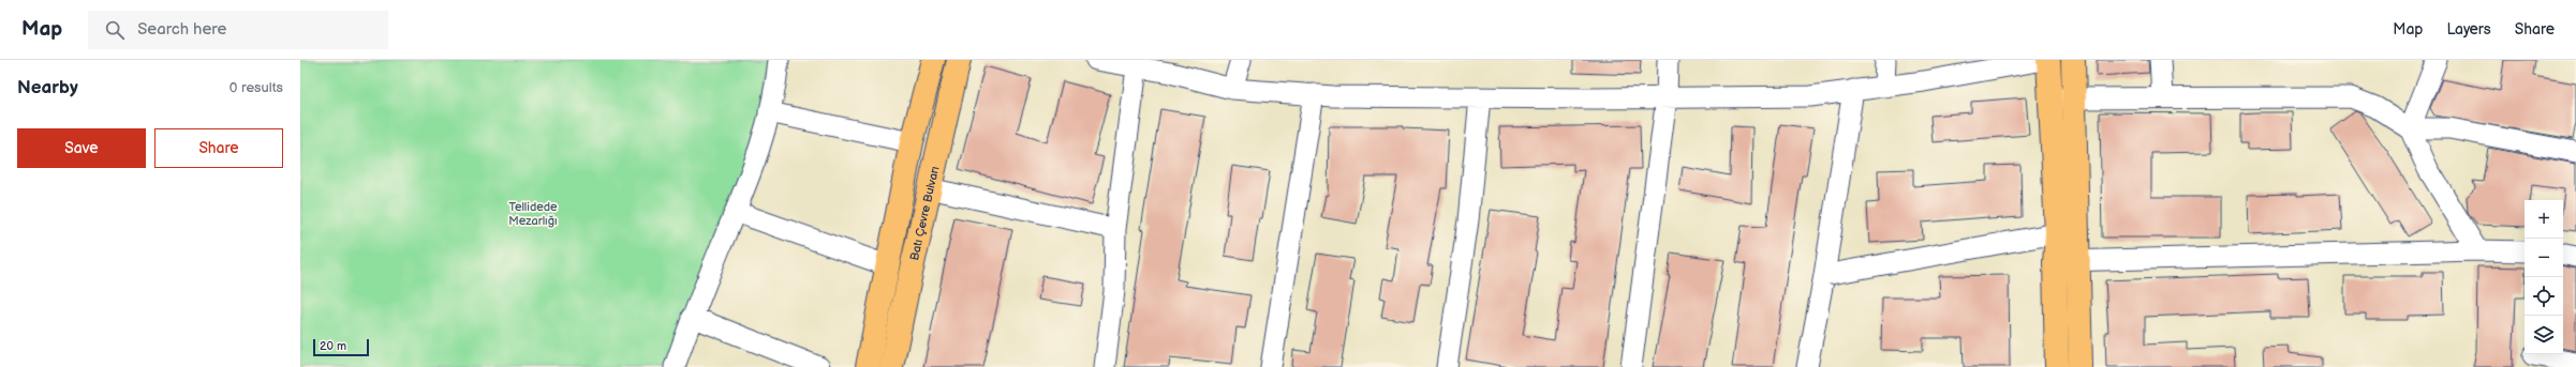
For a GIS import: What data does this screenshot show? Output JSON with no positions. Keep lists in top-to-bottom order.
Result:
{
  "streets": {
    "main road": ["Batı Çevre Bulvarı"]
  },
  "parks": ["Tellidede Mezarlığı"],
  "scale_bar": "20 m",
  "page": {
    "header": "Map",
    "search": "Search here",
    "nav": ["Map", "Layers", "Share"],
    "heading": ["Nearby", "0 results"],
    "buttons": ["Save", "Share"],
    "map_buttons": ["+", "−"],
    "scale": "20 m"
  }
}
